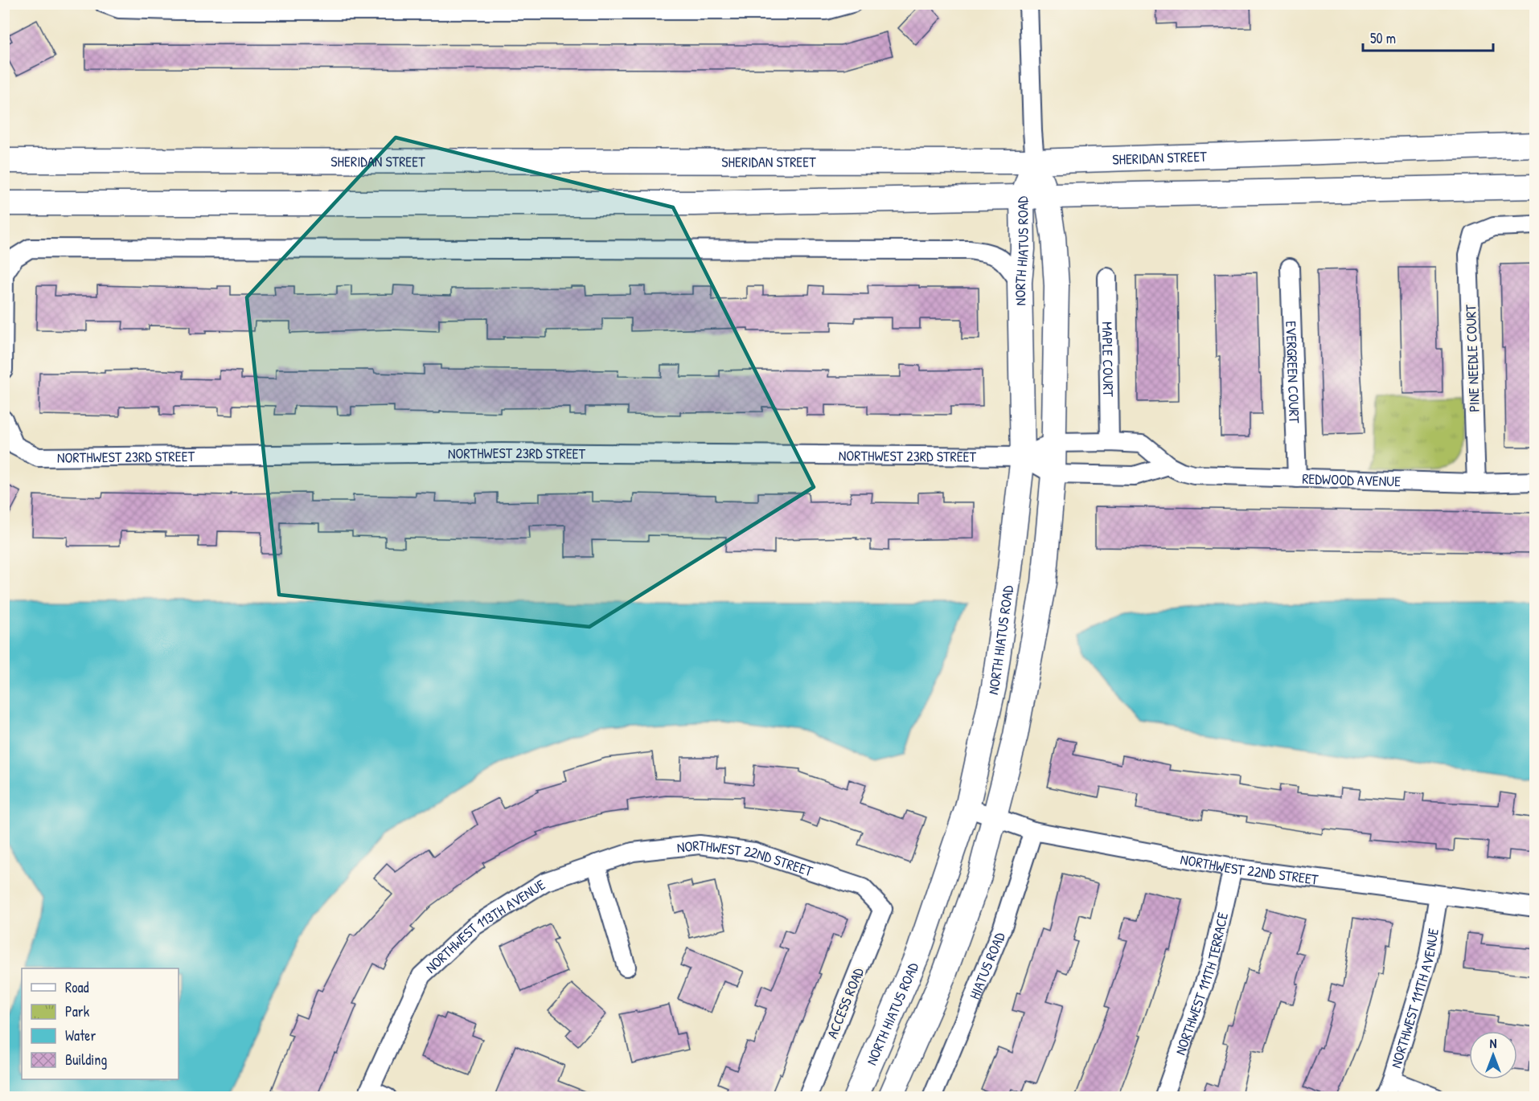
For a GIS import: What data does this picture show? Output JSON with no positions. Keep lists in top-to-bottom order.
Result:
{
  "streets": {
    "main road": ["SHERIDAN STREET", "NORTH HIATUS ROAD"],
    "street": [
      "PINE NEEDLE COURT",
      "MAPLE COURT",
      "EVERGREEN COURT",
      "NORTHWEST 23RD STREET",
      "REDWOOD AVENUE",
      "NORTHWEST 22ND STREET",
      "NORTHWEST 113TH AVENUE",
      "HIATUS ROAD",
      "NORTHWEST 111TH TERRACE",
      "NORTHWEST 111TH AVENUE",
      "ACCESS ROAD"
    ]
  },
  "crossings": [
    ["SHERIDAN STREET", "NORTH HIATUS ROAD"],
    ["NORTH HIATUS ROAD", "NORTHWEST 23RD STREET"],
    ["NORTH HIATUS ROAD", "REDWOOD AVENUE"],
    ["NORTH HIATUS ROAD", "NORTHWEST 22ND STREET"],
    ["PINE NEEDLE COURT", "REDWOOD AVENUE"],
    ["MAPLE COURT", "REDWOOD AVENUE"],
    ["EVERGREEN COURT", "REDWOOD AVENUE"],
    ["NORTHWEST 23RD STREET", "REDWOOD AVENUE"],
    ["NORTHWEST 22ND STREET", "NORTHWEST 113TH AVENUE"],
    ["NORTHWEST 22ND STREET", "HIATUS ROAD"],
    ["NORTHWEST 22ND STREET", "NORTHWEST 111TH TERRACE"],
    ["NORTHWEST 22ND STREET", "NORTHWEST 111TH AVENUE"],
    ["NORTHWEST 22ND STREET", "ACCESS ROAD"]
  ],
  "legend": [
    "Road",
    "Park",
    "Water",
    "Building"
  ],
  "scale_bar": "50 m",
  "north": "top"
}
